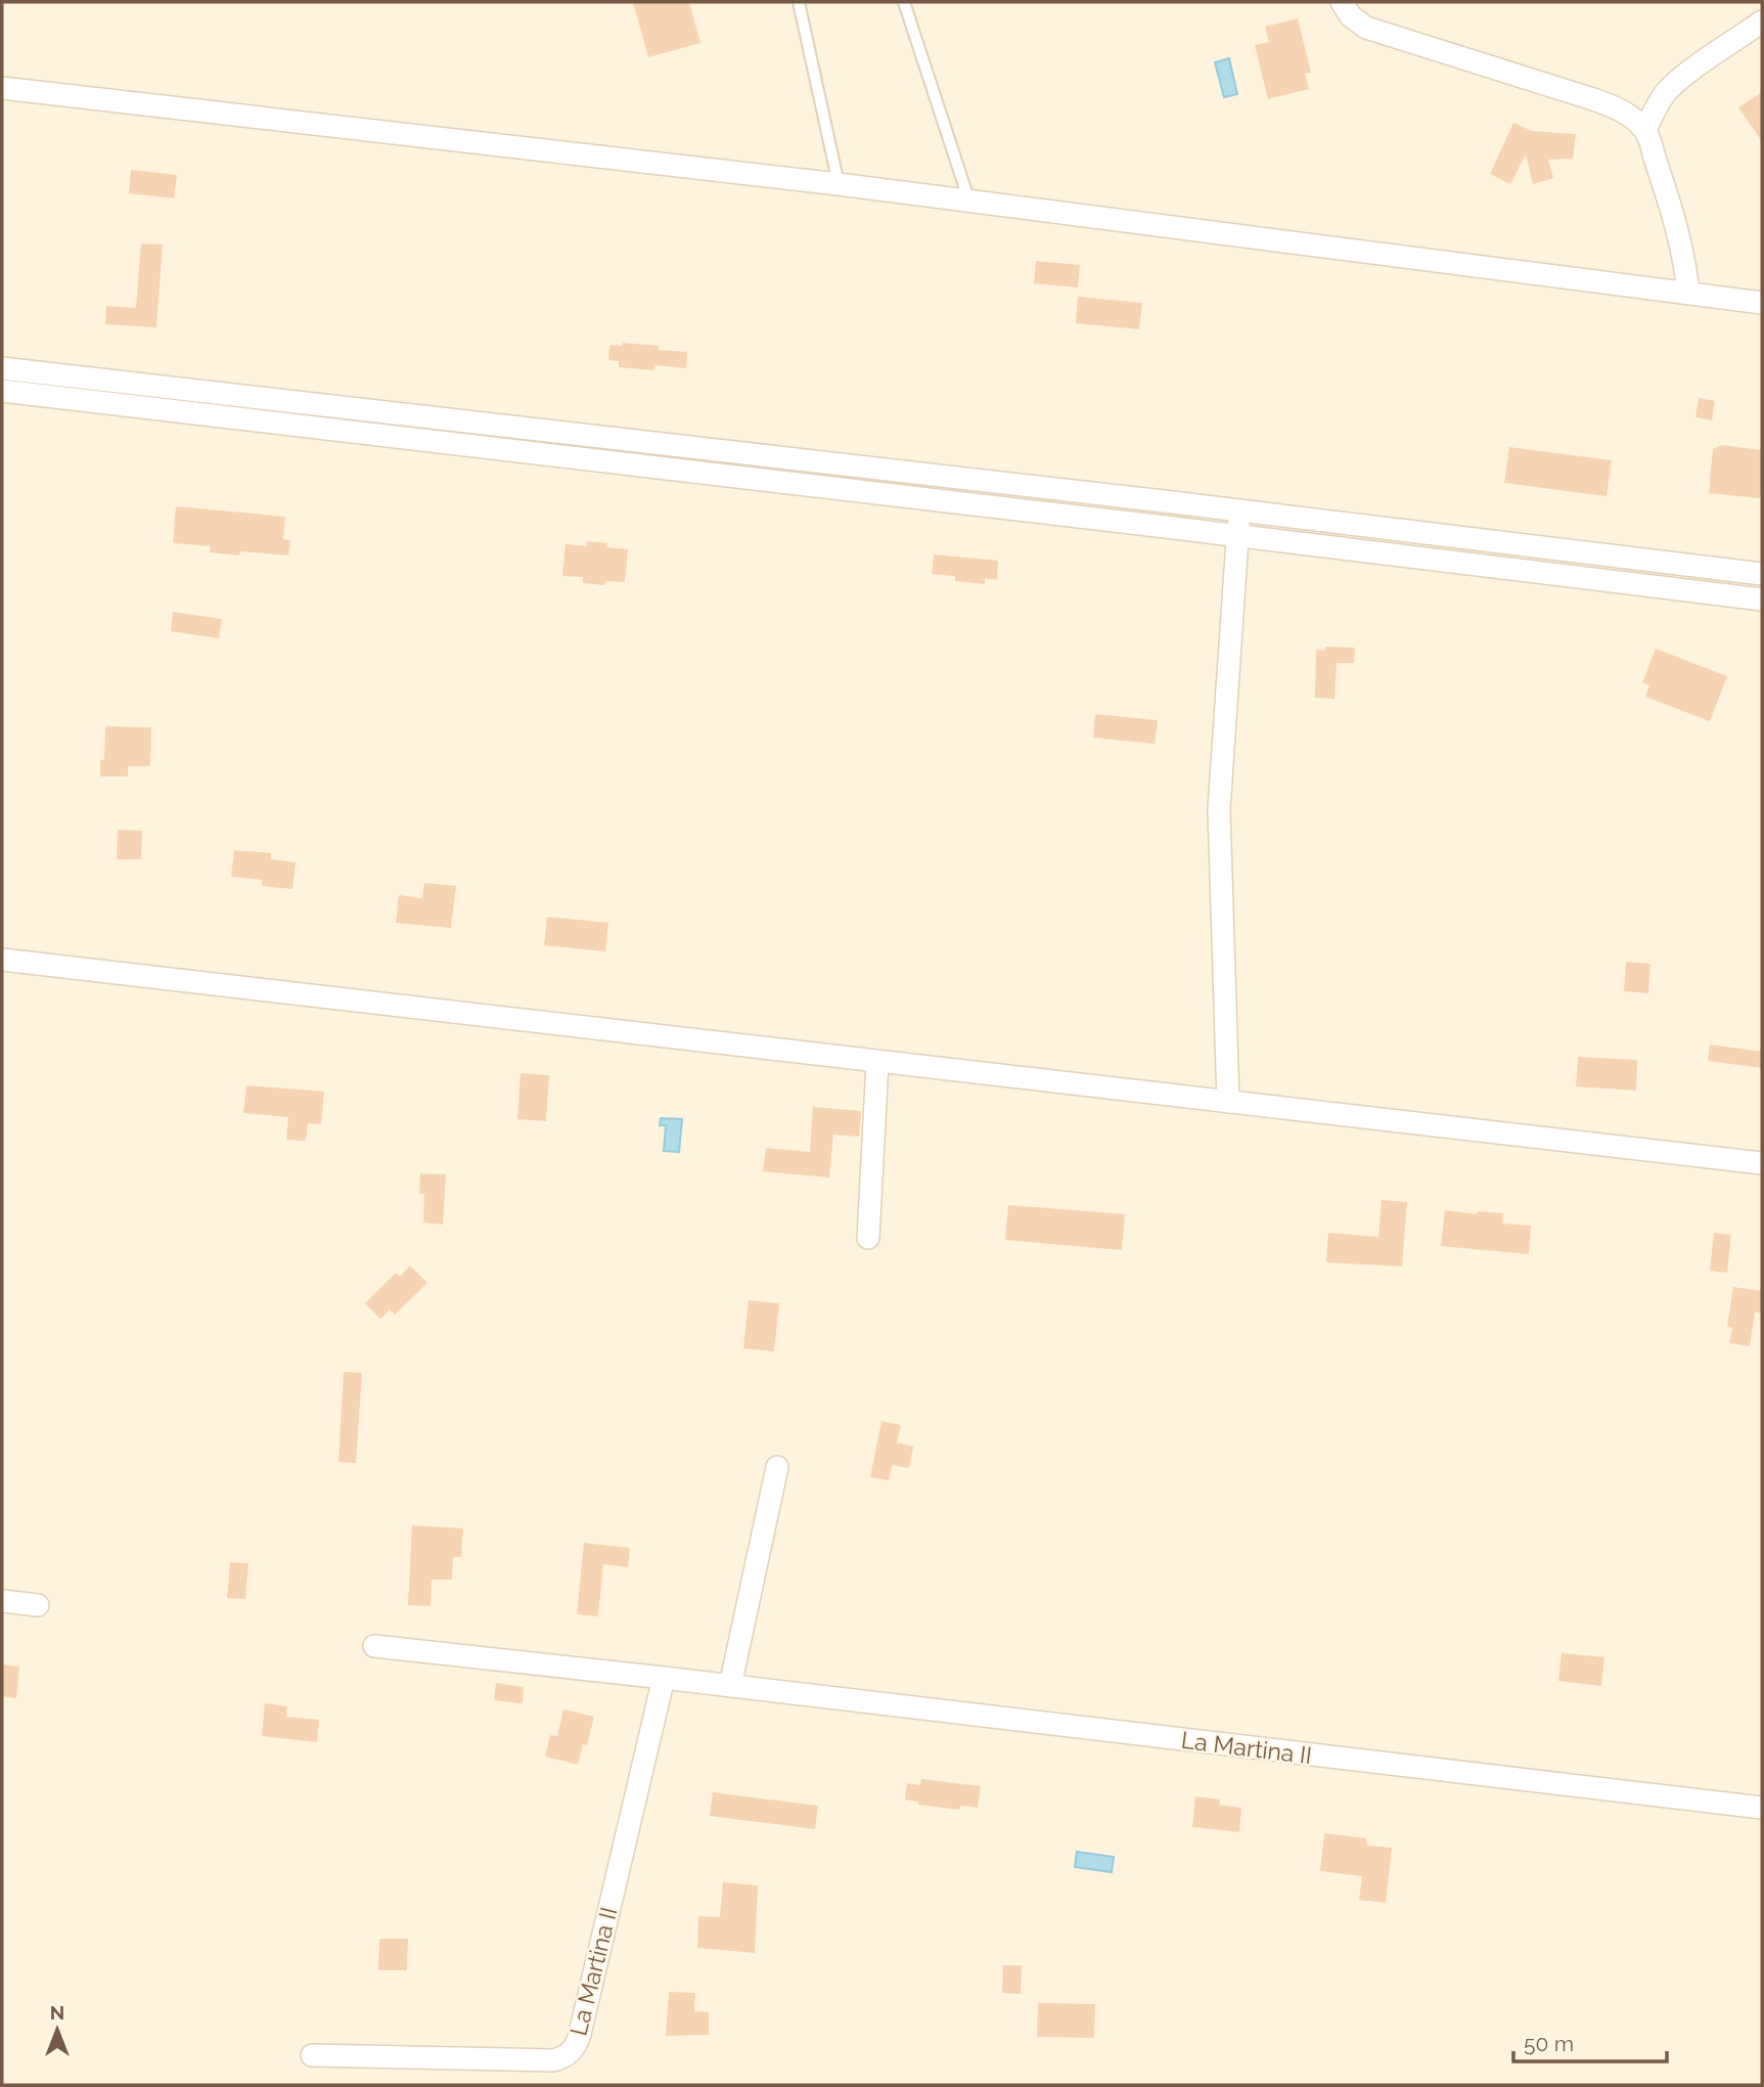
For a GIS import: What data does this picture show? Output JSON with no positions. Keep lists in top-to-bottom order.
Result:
{
  "streets": {
    "street": ["La Martina II"]
  },
  "scale_bar": "50 m",
  "north": "top"
}
